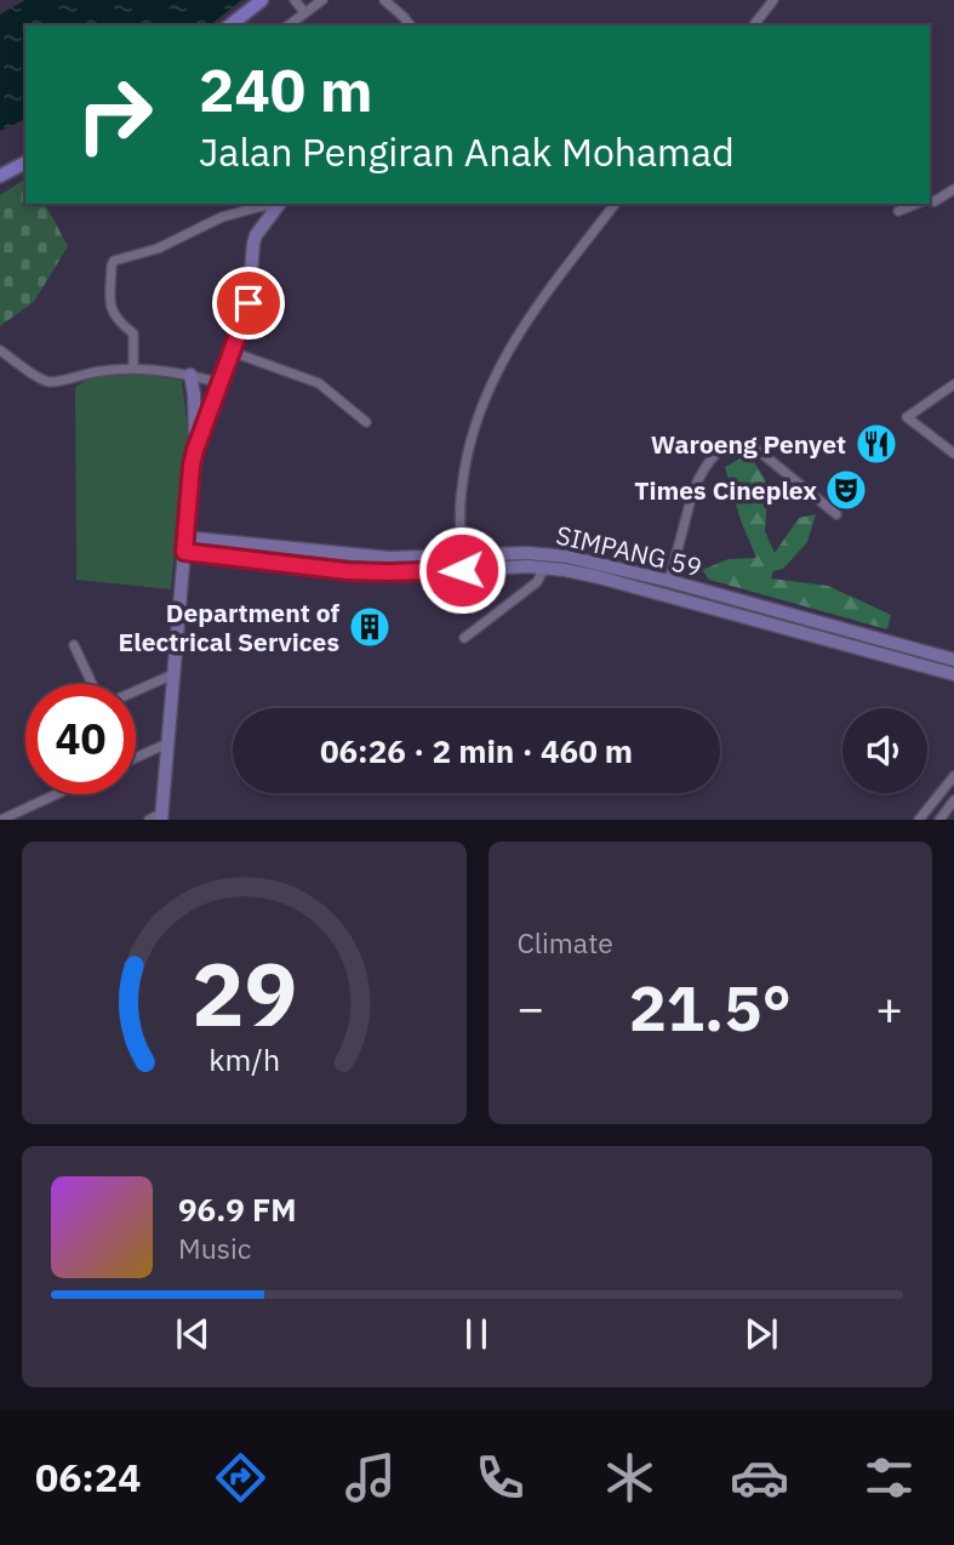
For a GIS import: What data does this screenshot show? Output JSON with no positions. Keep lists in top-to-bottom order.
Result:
{
  "streets": {
    "street": ["SIMPANG 59"]
  },
  "places": {
    "restaurant": ["Waroeng Penyet"],
    "theatre": ["Times Cineplex"],
    "building": ["Department of Electrical Services"]
  },
  "page": {
    "turn": ["240 m", "Jalan Pengiran Anak Mohamad"],
    "limit": "40",
    "trip": "06:26 · 2 min · 460 m",
    "tile": "Climate",
    "heat": ["−", "21.5°", "+"],
    "song": ["96.9 FM", "Music"],
    "tabs": "06:24",
    "gauge": ["29", "km/h"]
  }
}
